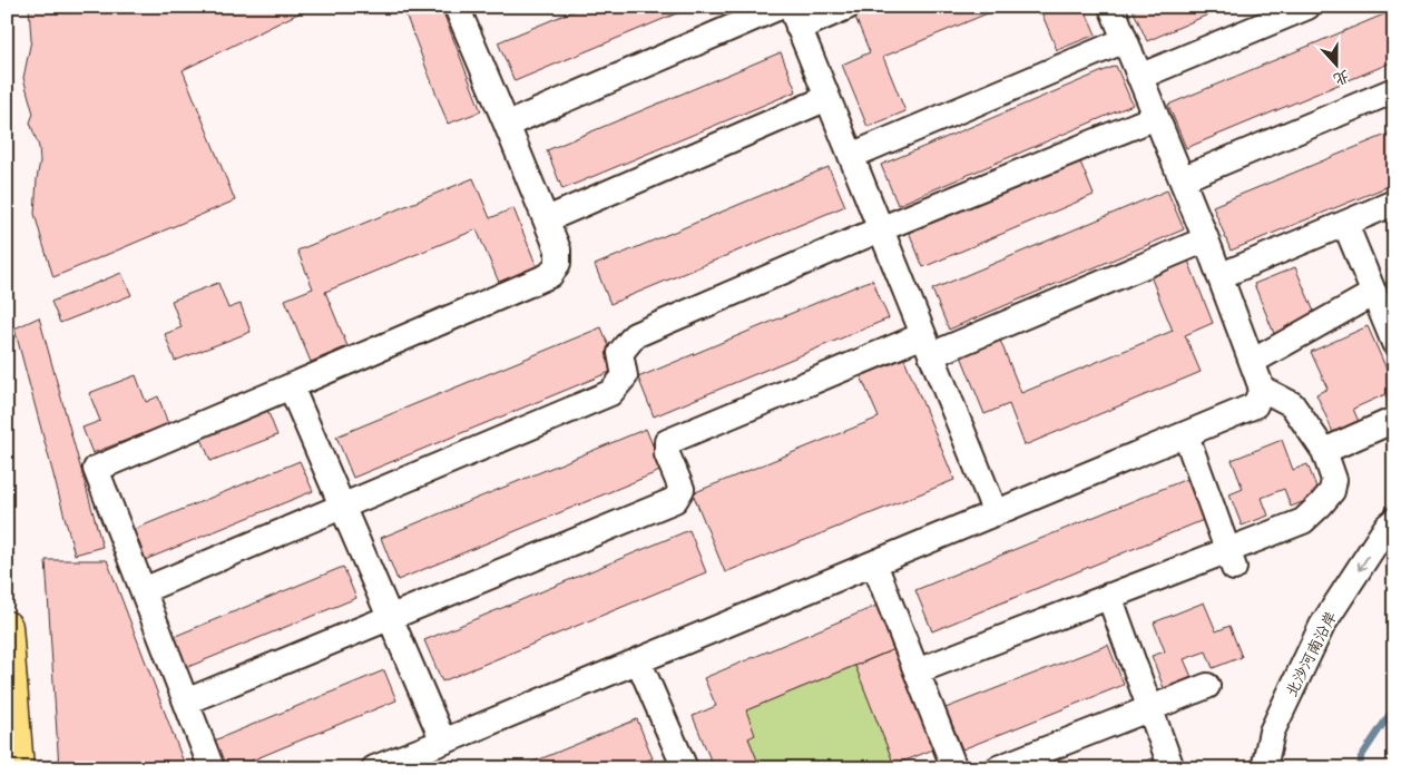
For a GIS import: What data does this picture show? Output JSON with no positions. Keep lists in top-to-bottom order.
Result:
{
  "streets": {
    "street": ["北沙河南沿岸"]
  },
  "one_way": ["北沙河南沿岸"],
  "north": "bottom"
}
